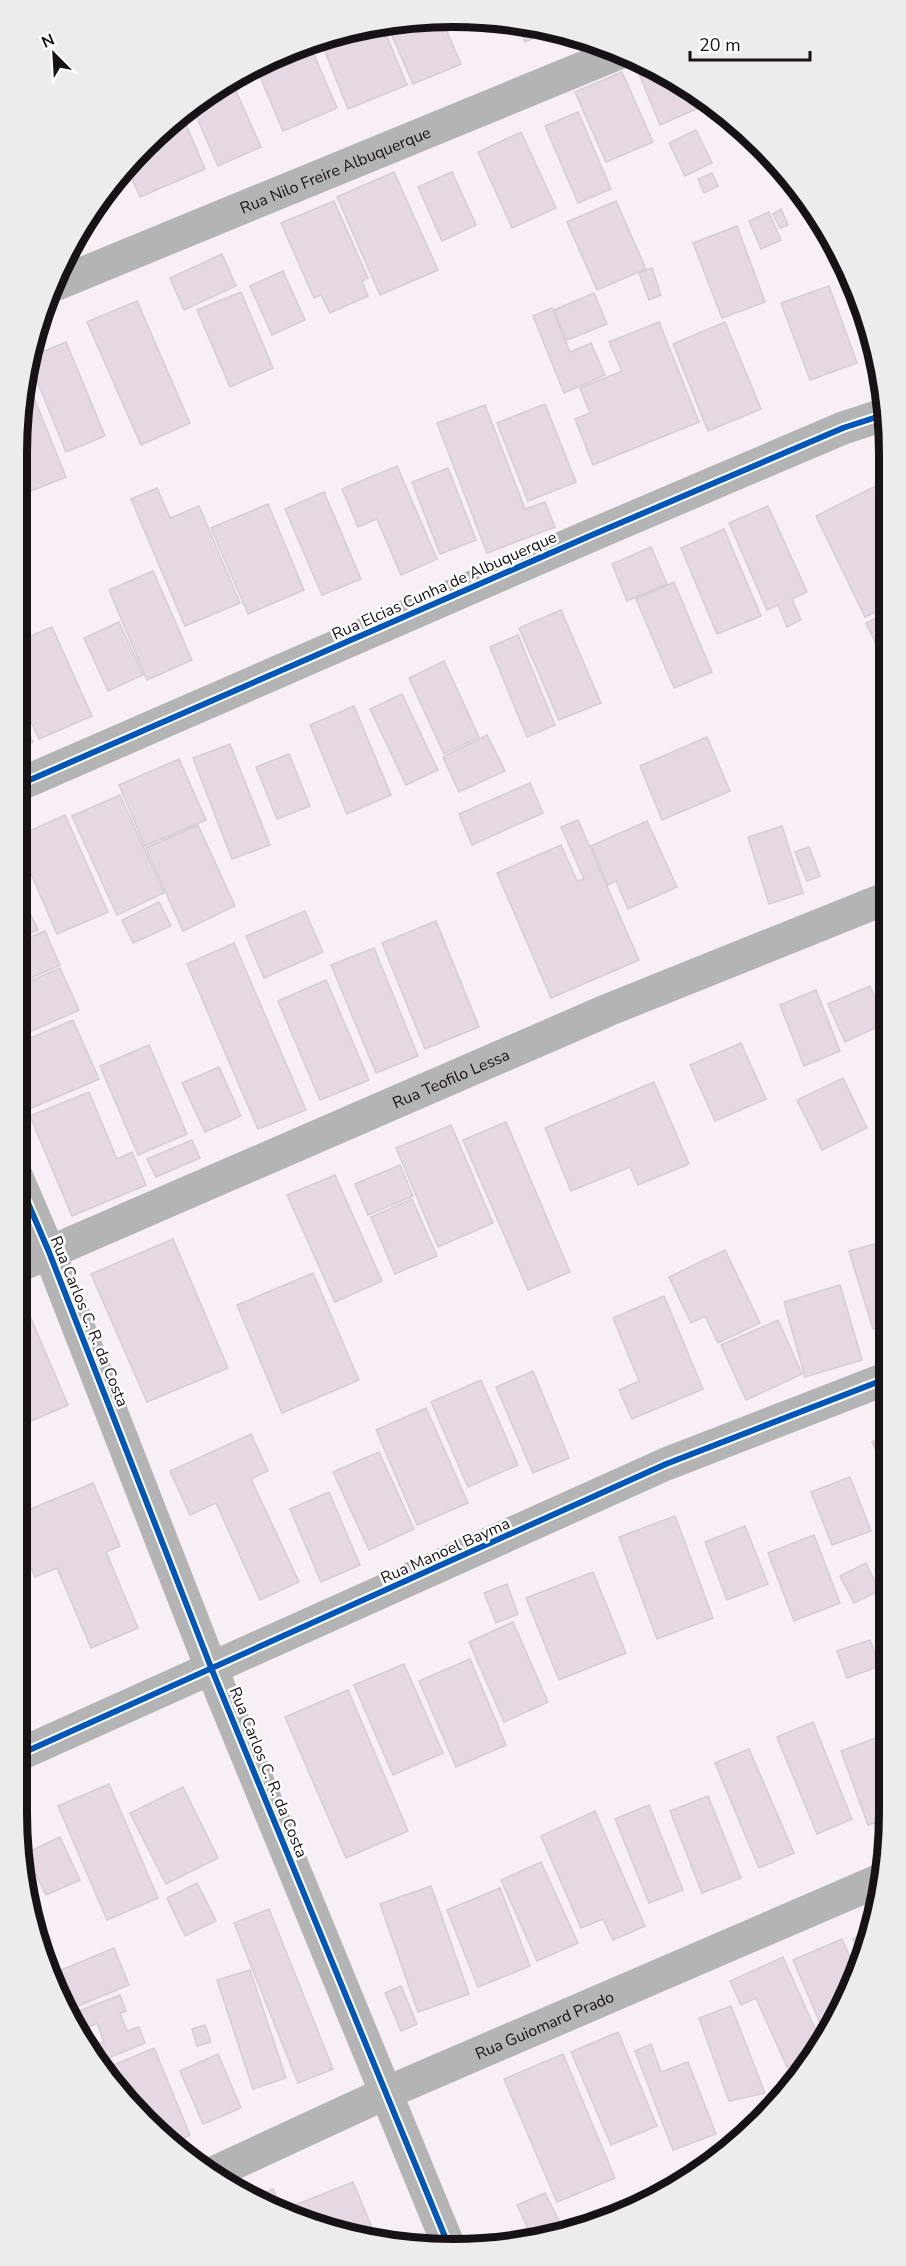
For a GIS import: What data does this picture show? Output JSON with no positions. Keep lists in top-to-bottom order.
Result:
{
  "streets": {
    "street": [
      "Rua Nilo Freire Albuquerque",
      "Rua Elcias Cunha de Albuquerque",
      "Rua Teofilo Lessa",
      "Rua Carlos C. R. da Costa",
      "Rua Manoel Bayma",
      "Rua Guiomard Prado"
    ]
  },
  "crossings": [
    ["Rua Teofilo Lessa", "Rua Carlos C. R. da Costa"],
    ["Rua Carlos C. R. da Costa", "Rua Manoel Bayma"],
    ["Rua Carlos C. R. da Costa", "Rua Guiomard Prado"]
  ],
  "scale_bar": "20 m",
  "north": "top left"
}
